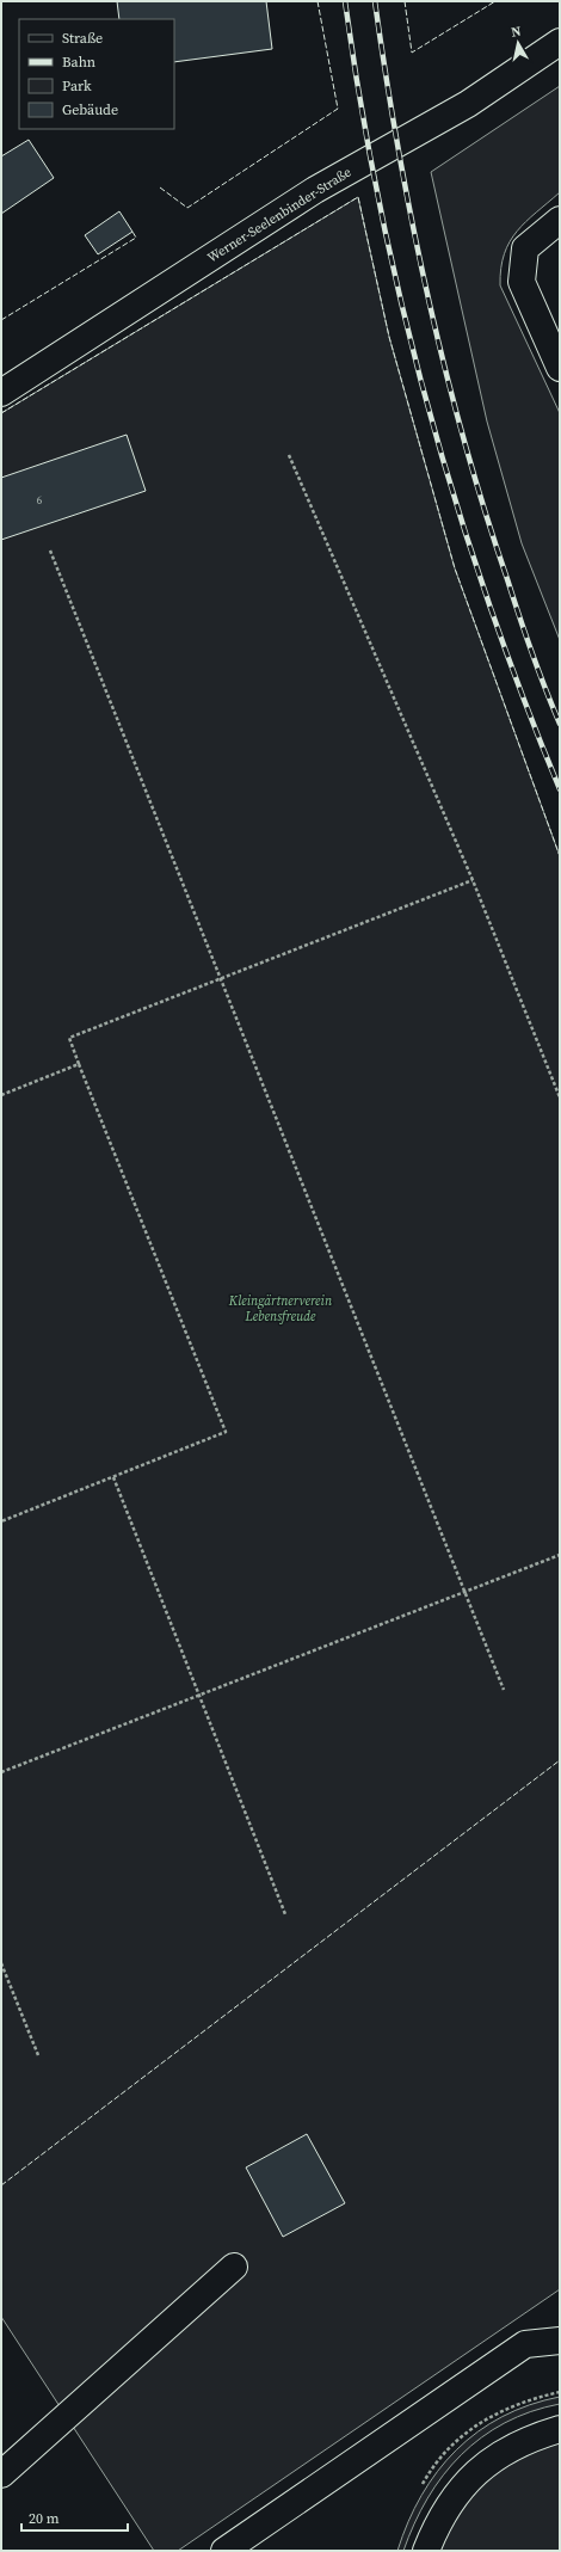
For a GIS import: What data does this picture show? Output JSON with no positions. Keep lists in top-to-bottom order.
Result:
{
  "streets": {
    "main road": ["Werner-Seelenbinder-Straße"]
  },
  "parks": ["Kleingärtnerverein Lebensfreude"],
  "house_numbers": ["6"],
  "legend": [
    "Straße",
    "Bahn",
    "Park",
    "Gebäude"
  ],
  "scale_bar": "20 m",
  "north": "top"
}
